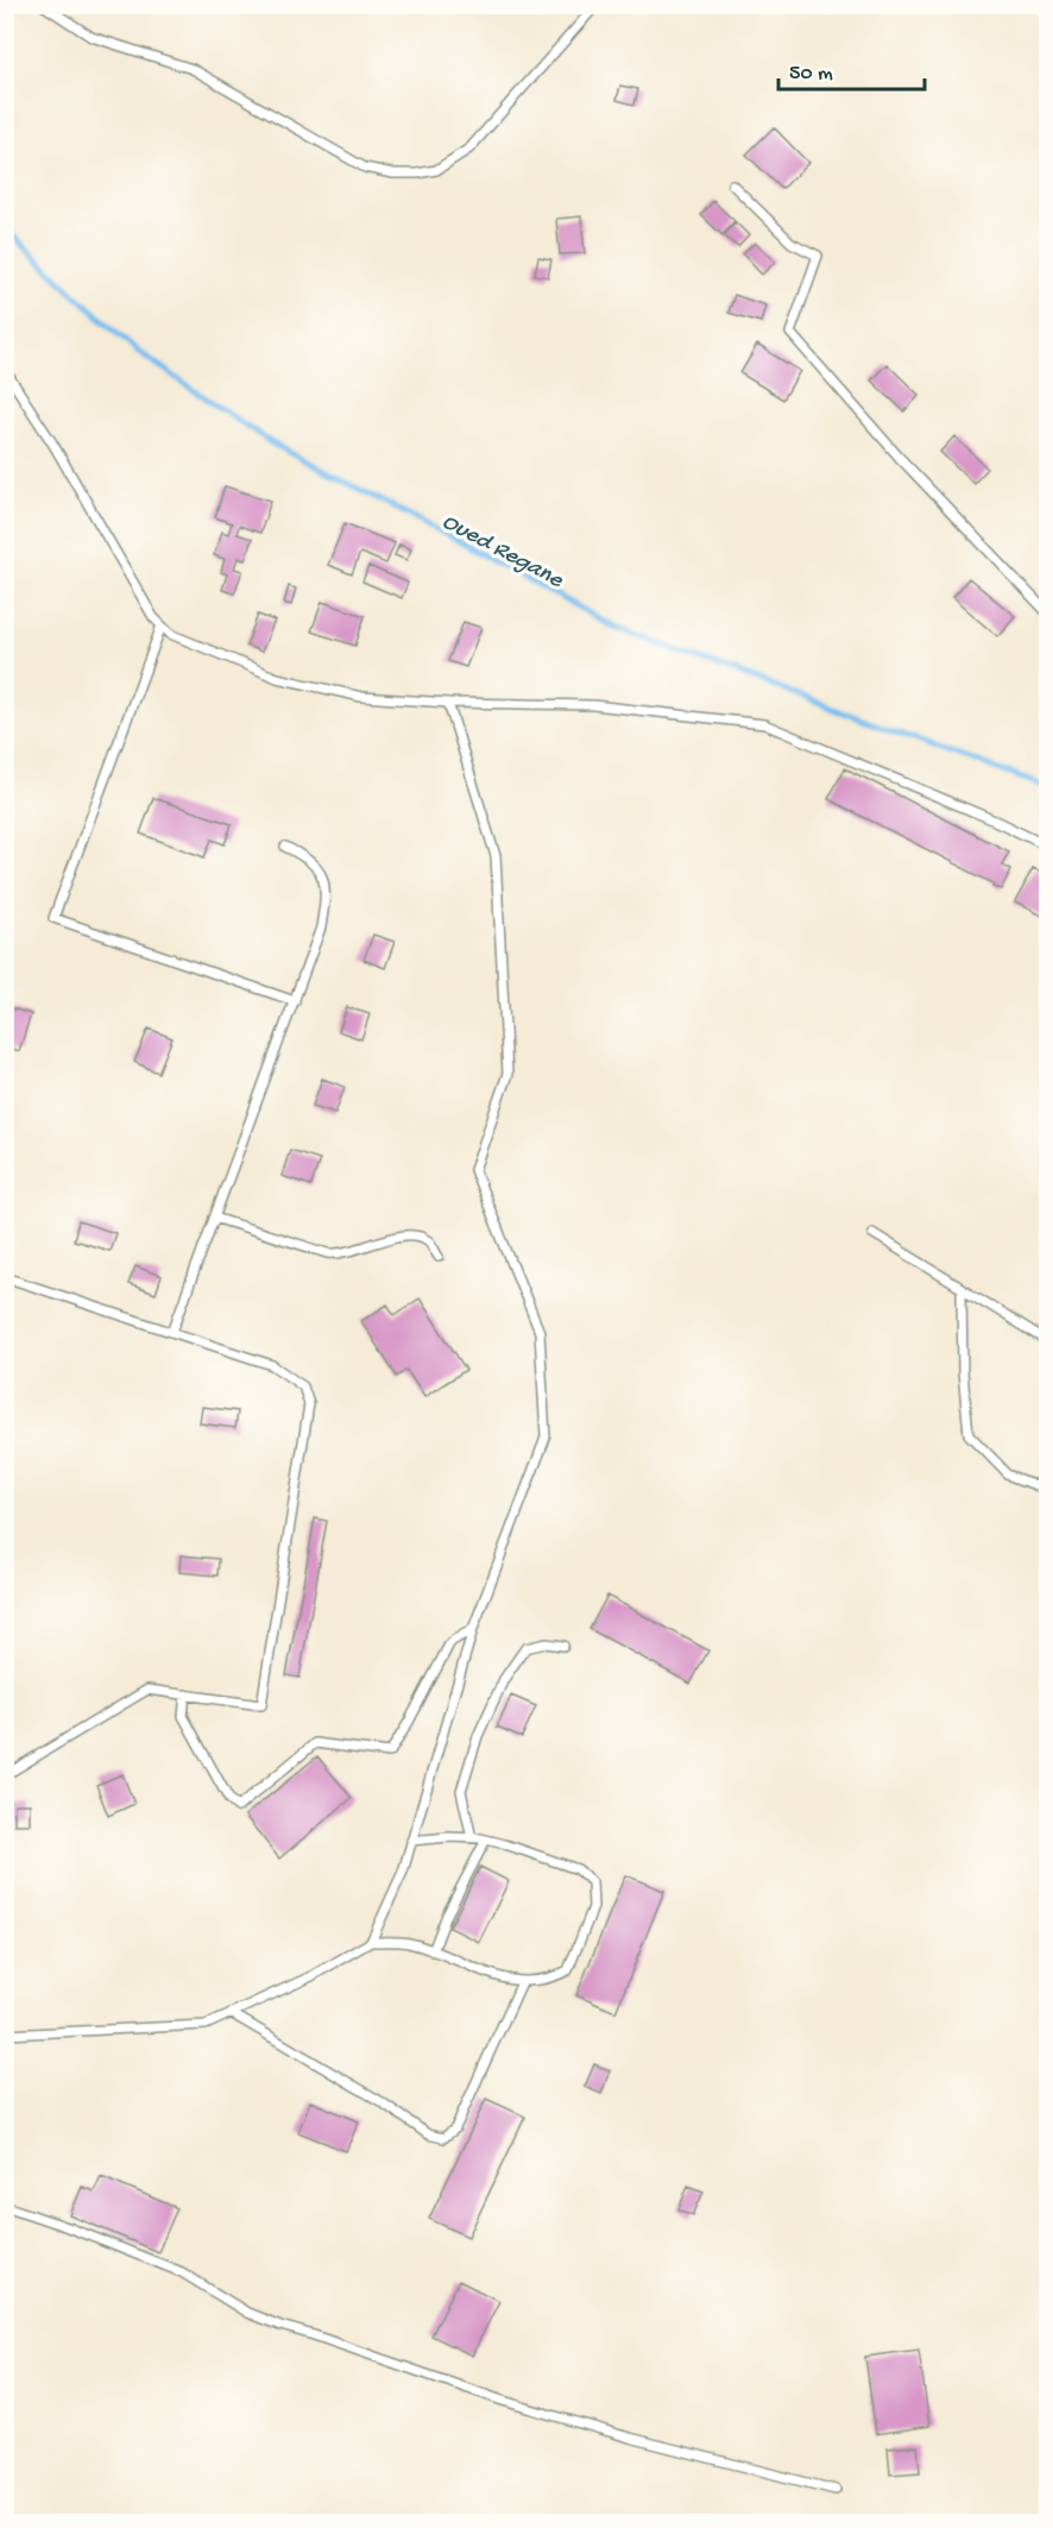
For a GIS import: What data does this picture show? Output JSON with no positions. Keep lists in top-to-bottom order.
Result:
{
  "water": ["Oued Regane"],
  "scale_bar": "50 m"
}
